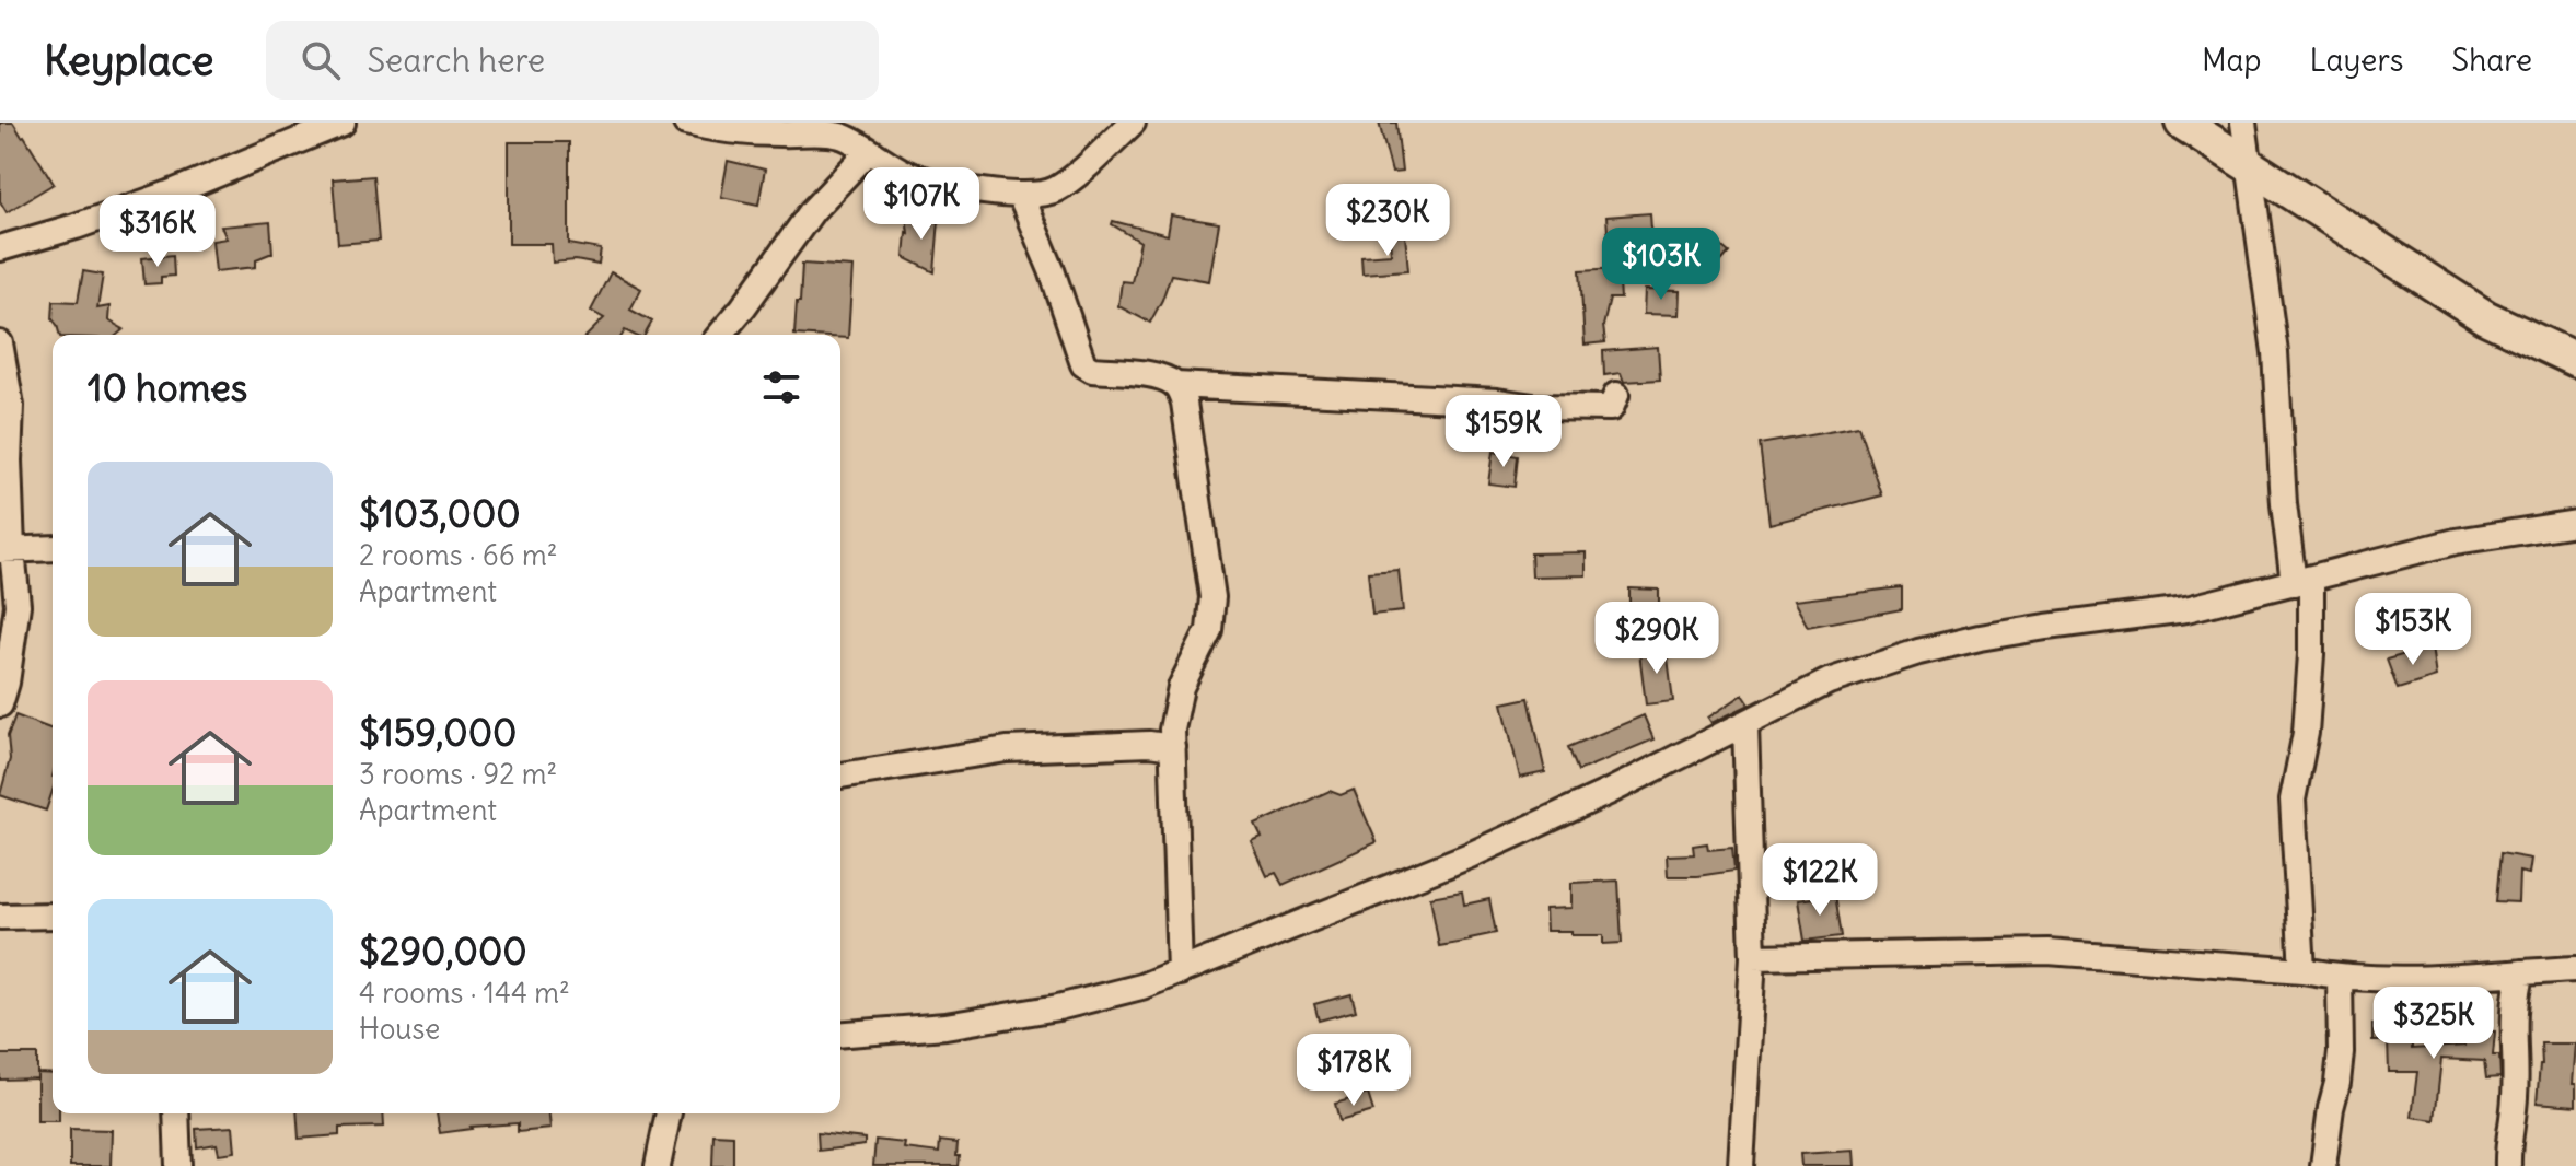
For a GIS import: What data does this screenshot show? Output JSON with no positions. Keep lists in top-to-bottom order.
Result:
{
  "page": {
    "header": "Keyplace",
    "search": "Search here",
    "nav": ["Map", "Layers", "Share"],
    "price": [
      "$107K",
      "$230K",
      "$316K",
      "$103K",
      "$159K",
      "$153K",
      "$290K",
      "$122K",
      "$325K",
      "$178K"
    ],
    "heading": "10 homes",
    "list": [
      {
        "name": "$103,000",
        "note": "2 rooms · 66 m² · Apartment"
      },
      {
        "name": "$159,000",
        "note": "3 rooms · 92 m² · Apartment"
      },
      {
        "name": "$290,000",
        "note": "4 rooms · 144 m² · House"
      }
    ]
  }
}
